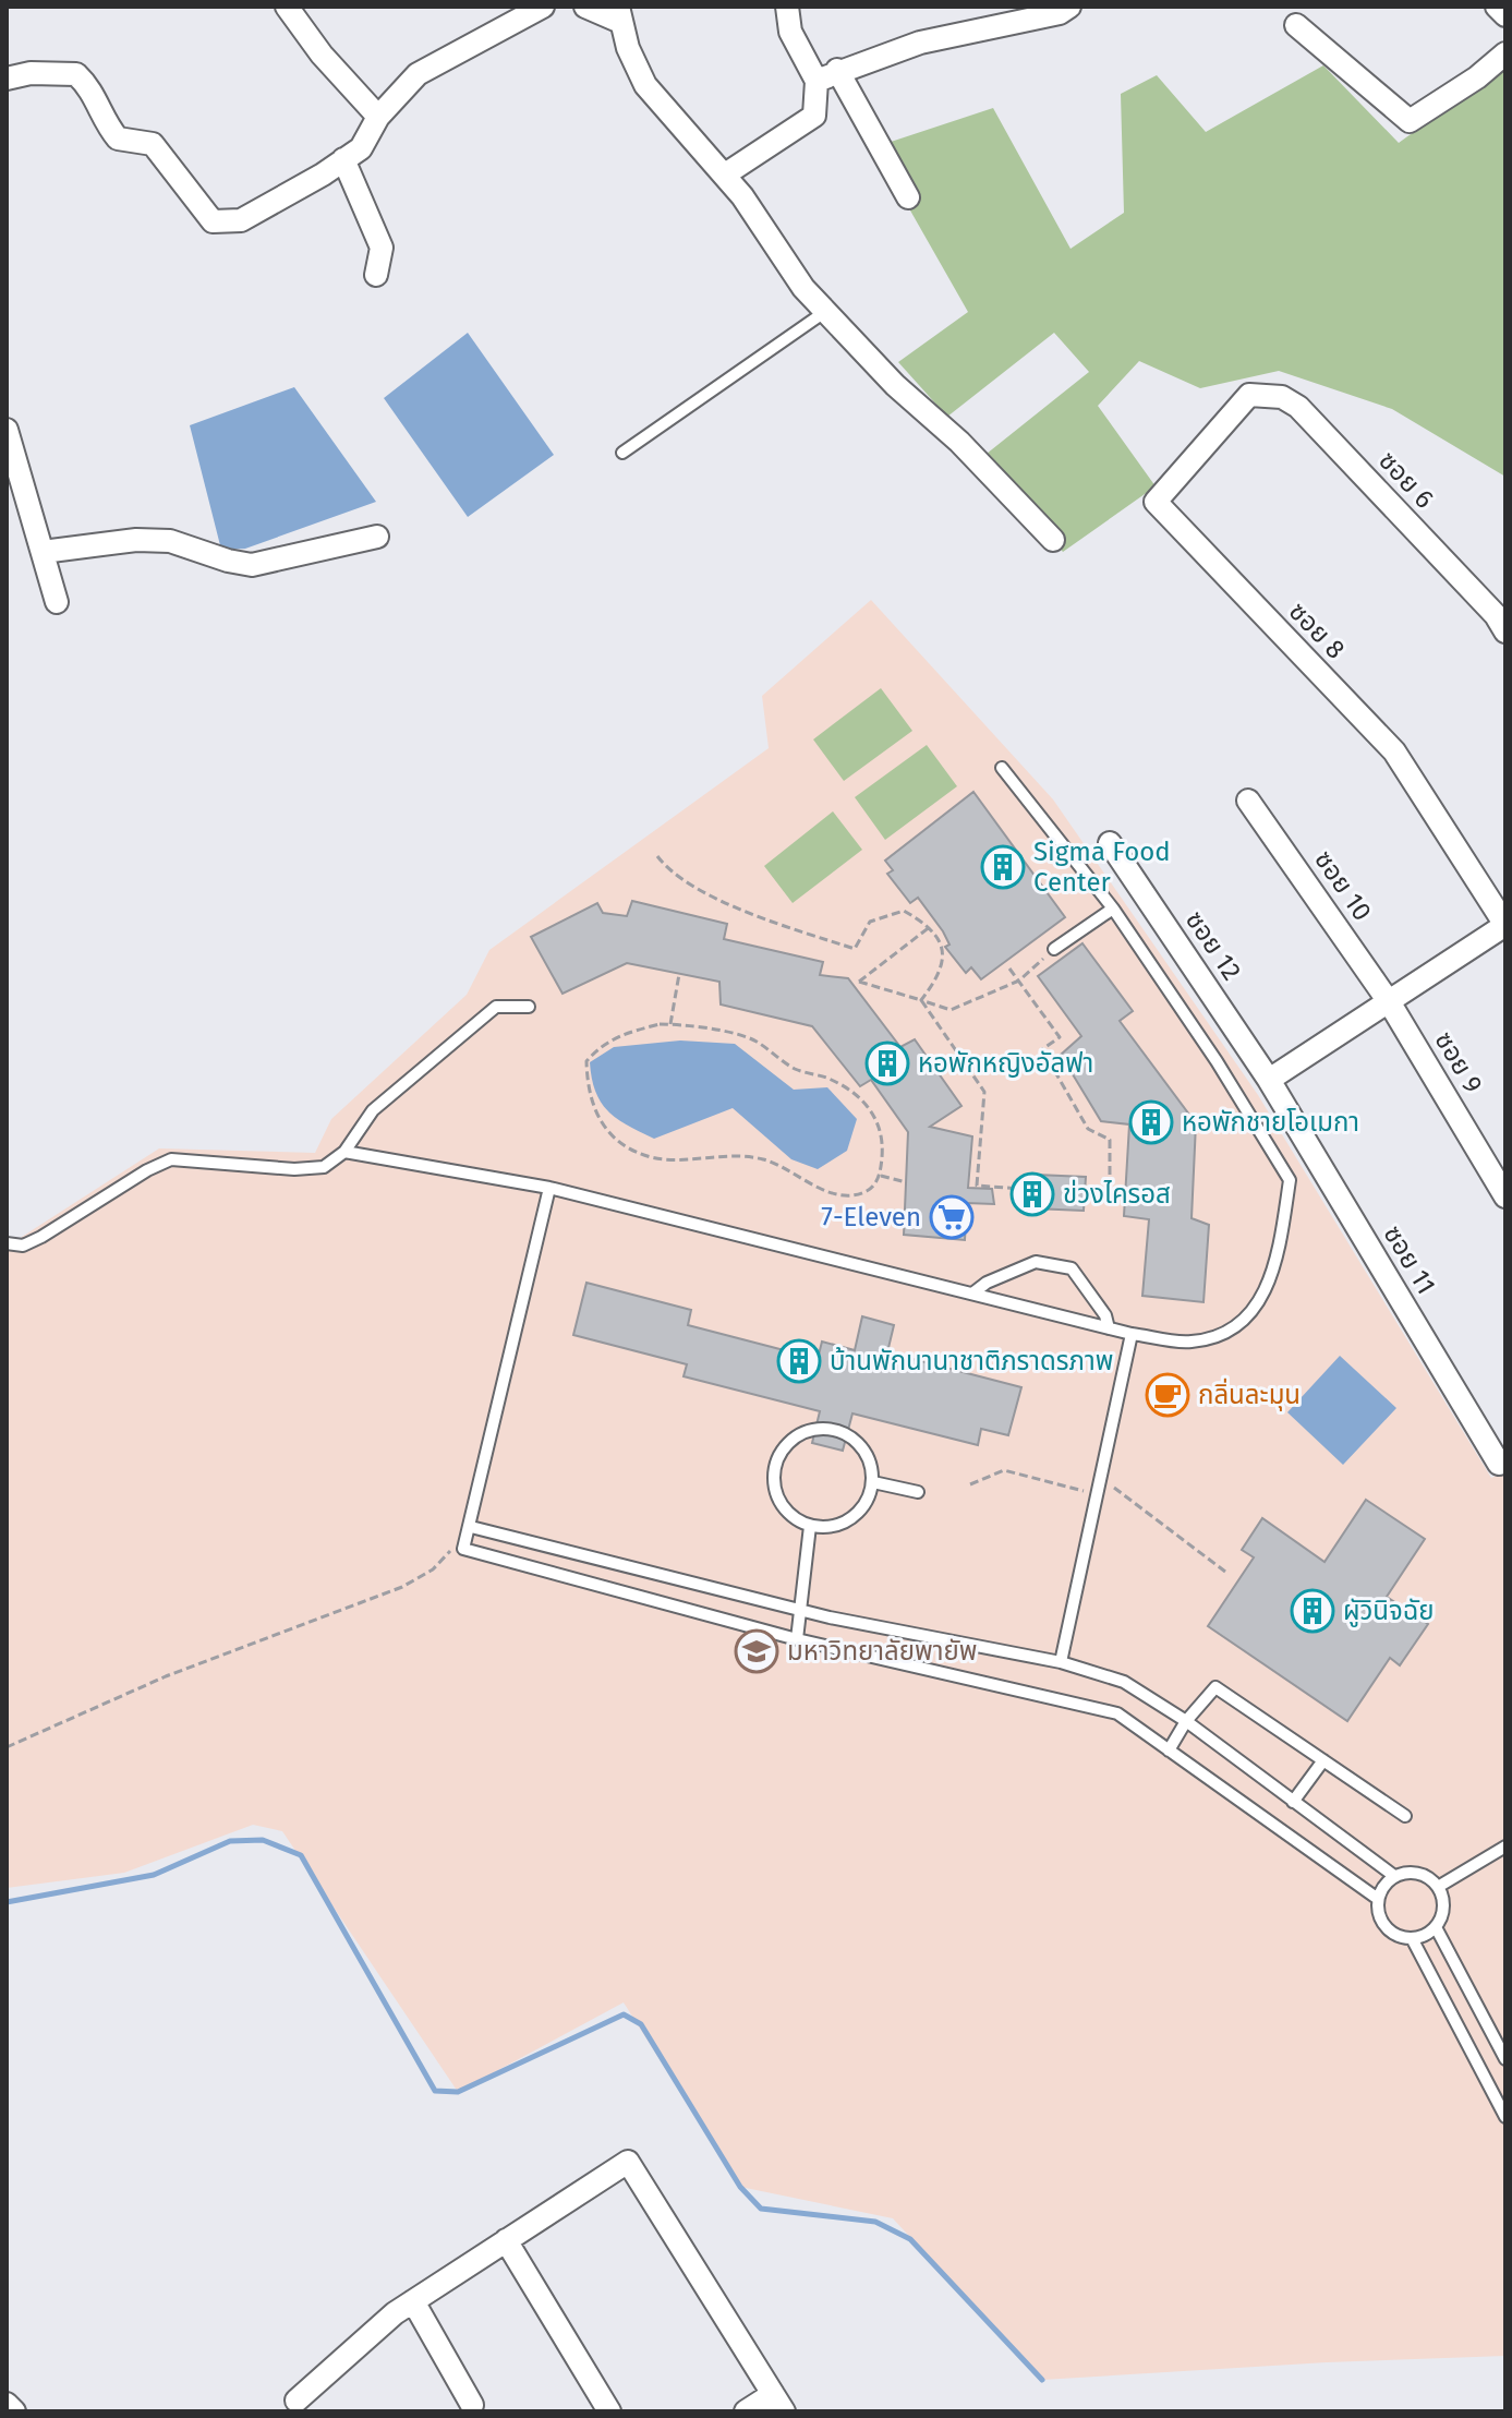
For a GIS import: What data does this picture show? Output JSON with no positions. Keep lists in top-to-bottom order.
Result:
{
  "streets": {
    "street": [
      "ซอย 6",
      "ซอย 8",
      "ซอย 10",
      "ซอย 12",
      "ซอย 9",
      "ซอย 11"
    ]
  },
  "crossings": [
    ["ซอย 6", "ซอย 8"],
    ["ซอย 10", "ซอย 9"],
    ["ซอย 12", "ซอย 11"]
  ],
  "places": {
    "building": [
      "Sigma Food Center",
      "หอพักหญิงอัลฟา",
      "หอพักชายโอเมกา",
      "ข่วงไครอส",
      "บ้านพักนานาชาติภราดรภาพ",
      "ผัูวินิจฉัย"
    ],
    "supermarket": ["7-Eleven"],
    "cafe": ["กลิ่นละมุน"],
    "school or university": ["มหาวิทยาลัยพายัพ"]
  }
}
